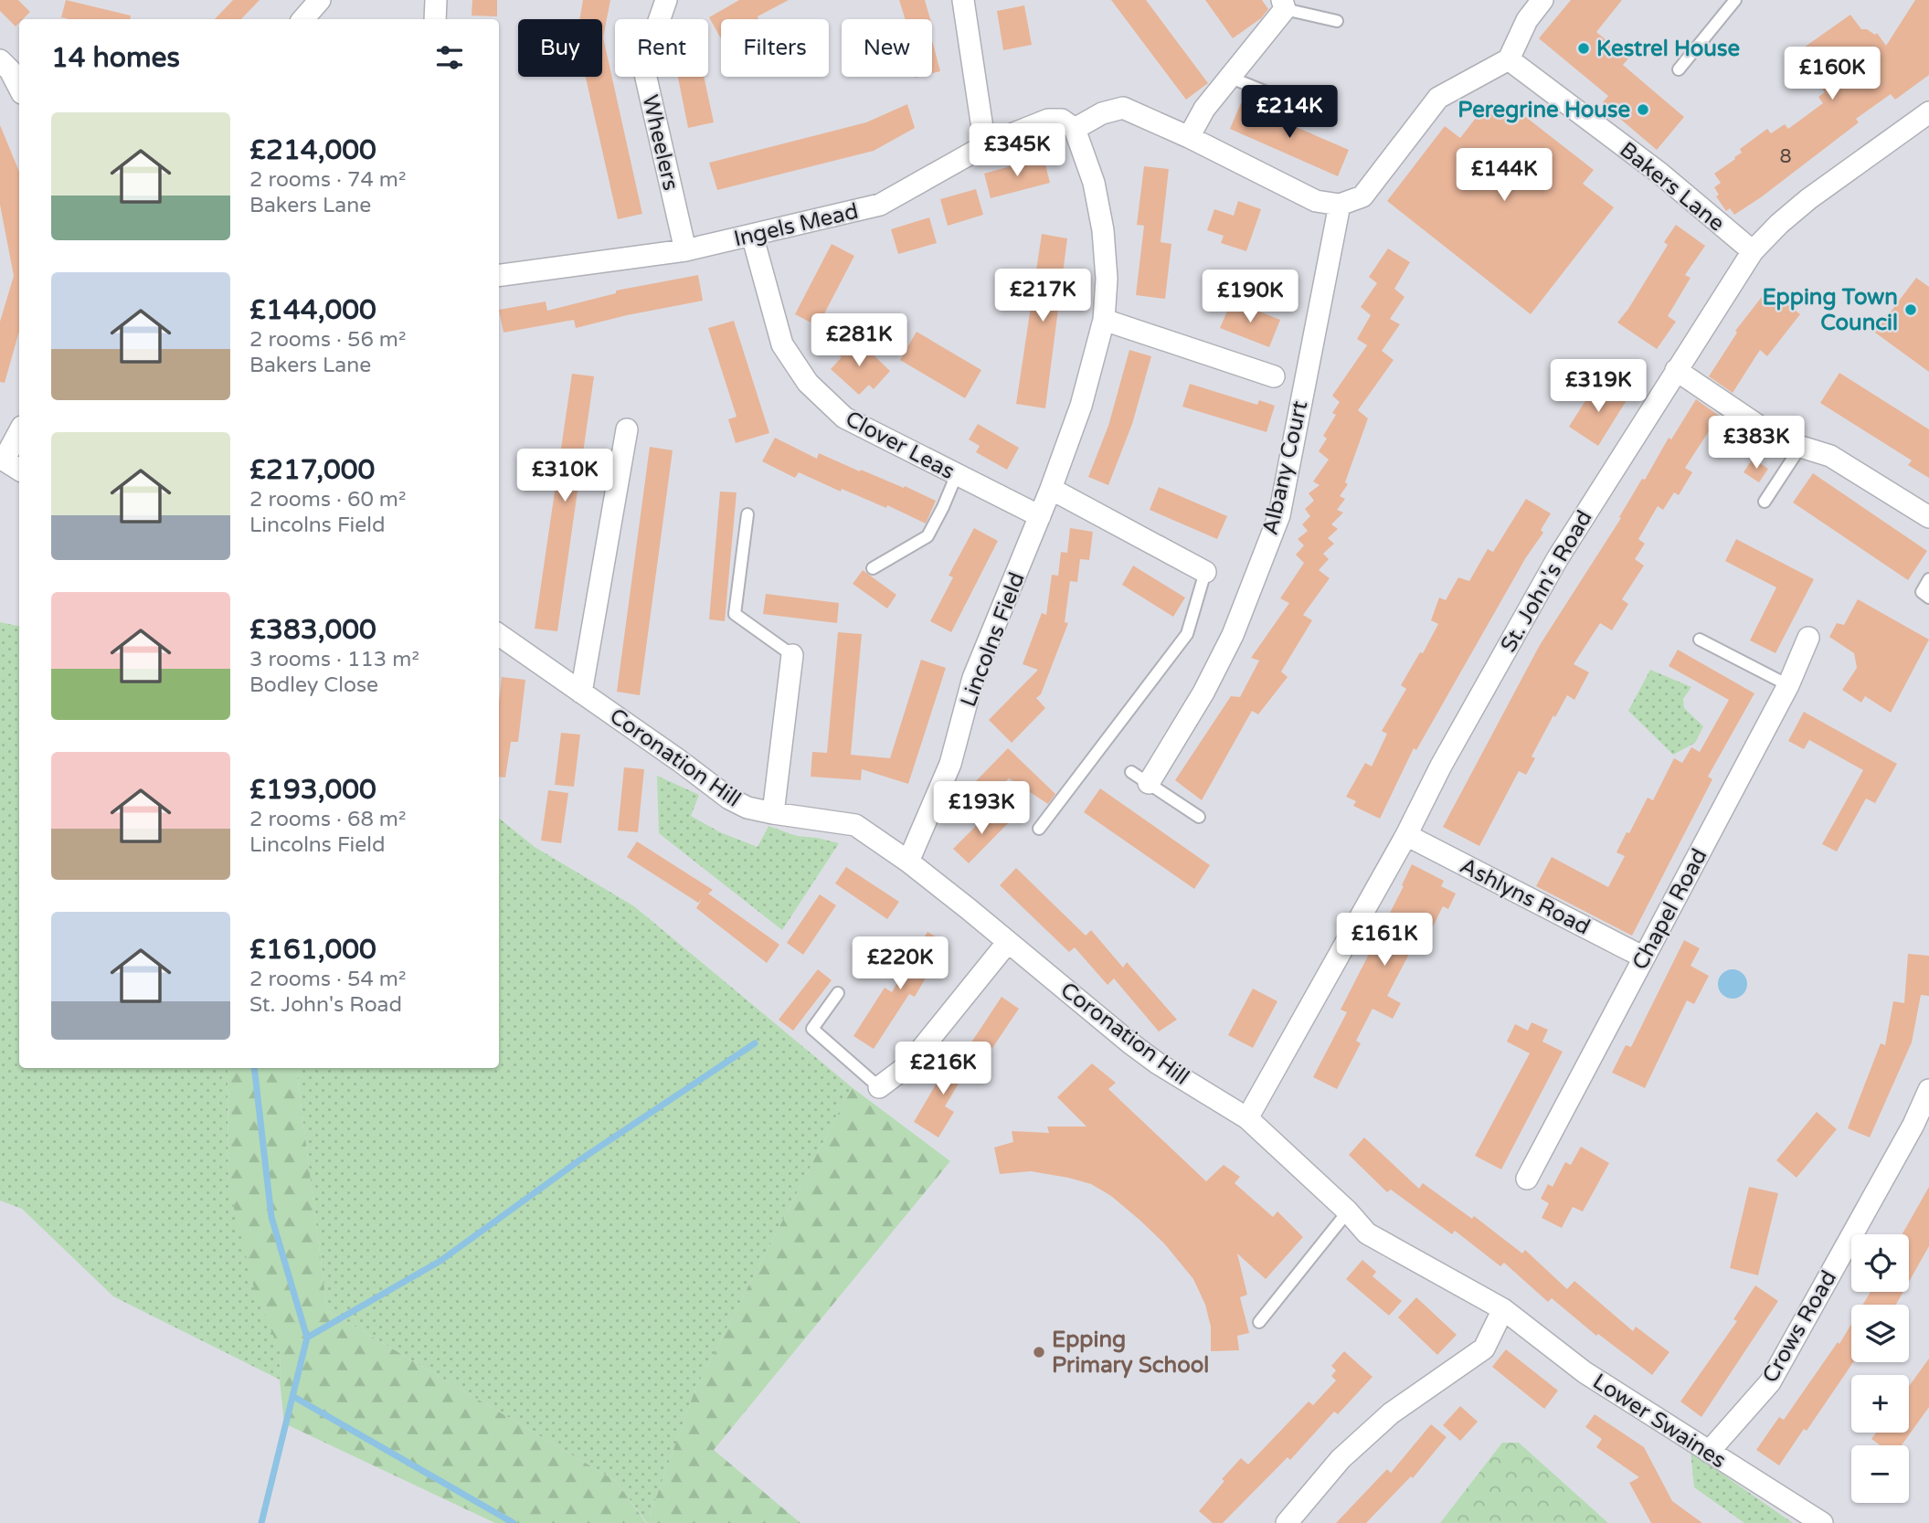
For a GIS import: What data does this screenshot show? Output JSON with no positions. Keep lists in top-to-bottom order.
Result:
{
  "streets": {
    "street": [
      "Wheelers",
      "Bakers Lane",
      "Ingels Mead",
      "Clover Leas",
      "Albany Court",
      "St. John's Road",
      "Lincolns Field",
      "Coronation Hill",
      "Ashlyns Road",
      "Chapel Road",
      "Crows Road",
      "Lower Swaines"
    ]
  },
  "crossings": [
    ["Wheelers", "Ingels Mead"],
    ["Bakers Lane", "St. John's Road"],
    ["Ingels Mead", "Clover Leas"],
    ["Ingels Mead", "Lincolns Field"],
    ["Clover Leas", "Lincolns Field"],
    ["St. John's Road", "Coronation Hill"],
    ["St. John's Road", "Ashlyns Road"],
    ["St. John's Road", "Lower Swaines"],
    ["Lincolns Field", "Coronation Hill"],
    ["Coronation Hill", "Lower Swaines"],
    ["Ashlyns Road", "Chapel Road"],
    ["Crows Road", "Lower Swaines"]
  ],
  "places": [
    "Kestrel House",
    "Peregrine House",
    "Epping Town Council",
    "Epping Primary School"
  ],
  "house_numbers": ["8"],
  "page": {
    "chip": [
      "Buy",
      "Rent",
      "Filters",
      "New"
    ],
    "heading": "14 homes",
    "price": [
      "£160K",
      "£214K",
      "£345K",
      "£144K",
      "£217K",
      "£190K",
      "£281K",
      "£319K",
      "£383K",
      "£310K",
      "£193K",
      "£161K",
      "£220K",
      "£216K"
    ],
    "list": [
      {
        "name": "£214,000",
        "note": "2 rooms · 74 m² · Bakers Lane"
      },
      {
        "name": "£144,000",
        "note": "2 rooms · 56 m² · Bakers Lane"
      },
      {
        "name": "£217,000",
        "note": "2 rooms · 60 m² · Lincolns Field"
      },
      {
        "name": "£383,000",
        "note": "3 rooms · 113 m² · Bodley Close"
      },
      {
        "name": "£193,000",
        "note": "2 rooms · 68 m² · Lincolns Field"
      },
      {
        "name": "£161,000",
        "note": "2 rooms · 54 m² · St. John's Road"
      }
    ],
    "map_buttons": ["+", "−"]
  }
}
